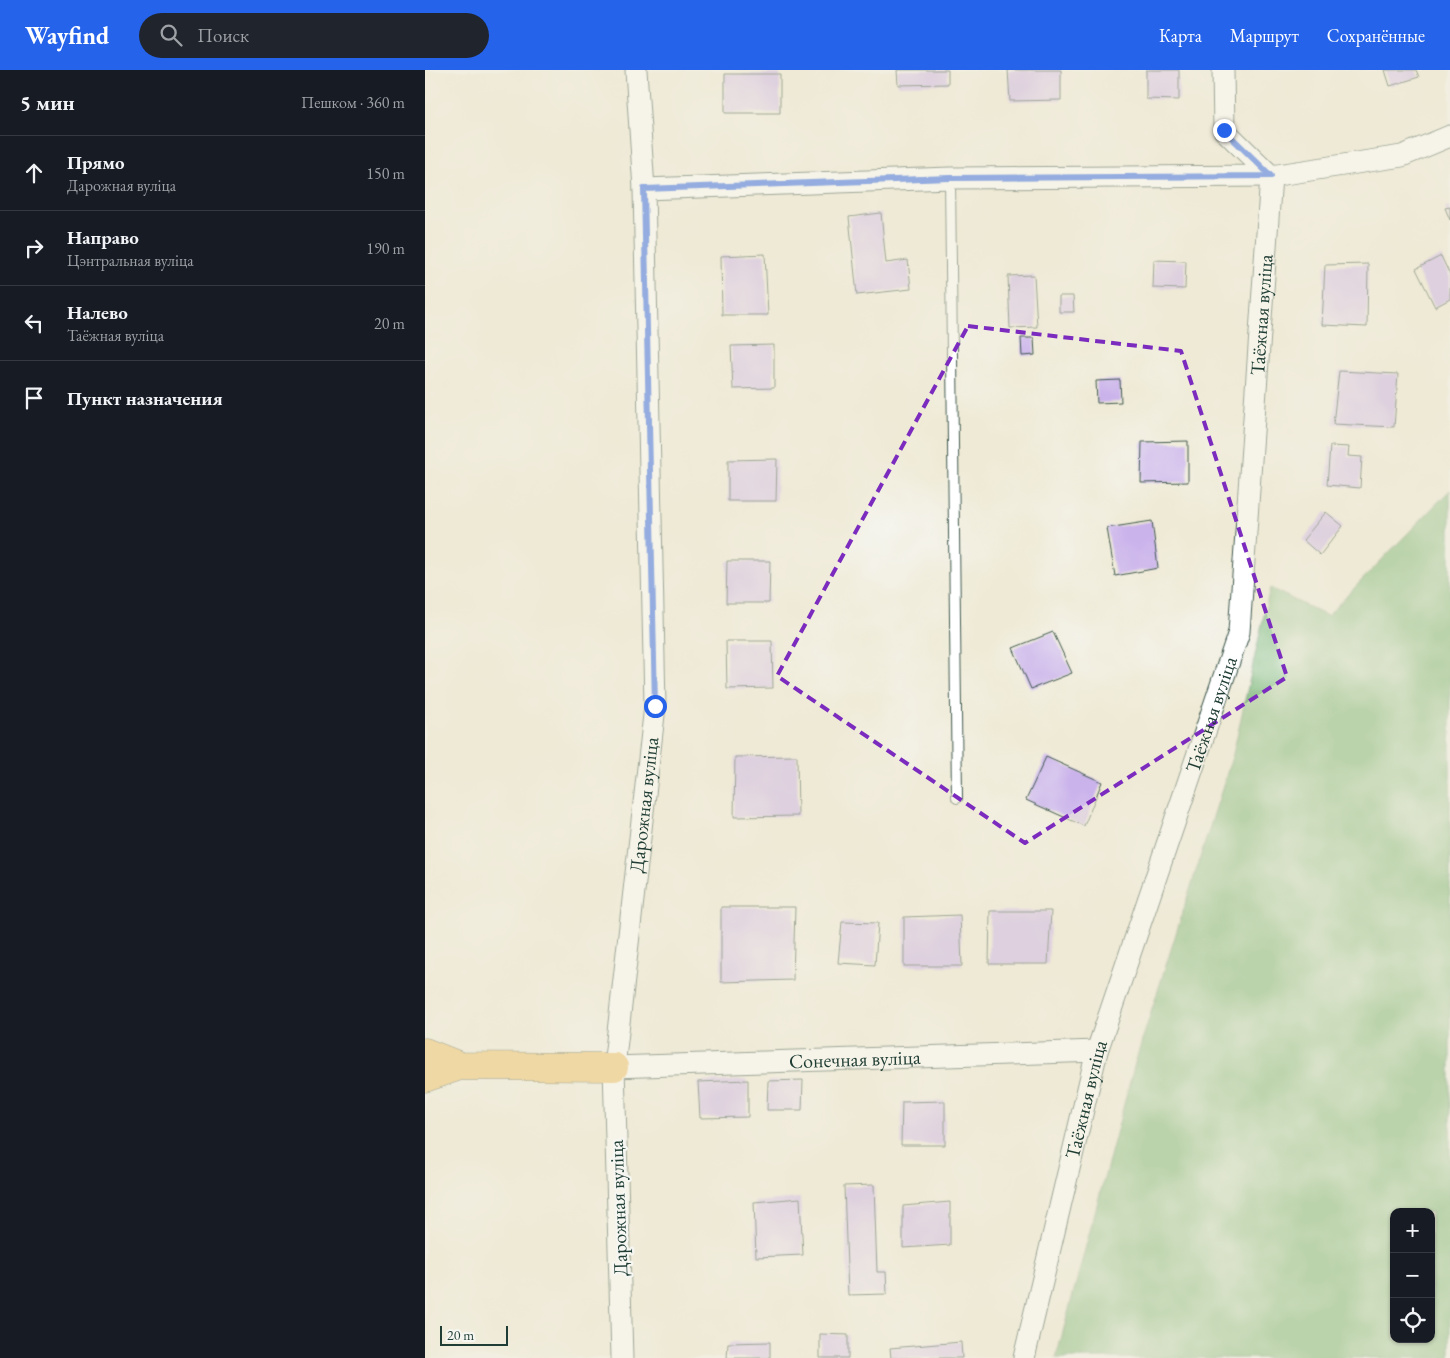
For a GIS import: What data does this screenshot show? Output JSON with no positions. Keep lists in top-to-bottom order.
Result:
{
  "streets": {
    "street": ["Таёжная вуліца", "Дарожная вуліца", "Сонечная вуліца"]
  },
  "crossings": [
    ["Таёжная вуліца", "Сонечная вуліца"],
    ["Дарожная вуліца", "Сонечная вуліца"]
  ],
  "scale_bar": "20 m",
  "page": {
    "header": "Wayfind",
    "search": "Поиск",
    "nav": ["Карта", "Маршрут", "Сохранённые"],
    "heading": ["5 мин", "Пешком · 360 m"],
    "list": [
      ["Прямо", "Дарожная вуліца", "150 m"],
      ["Направо", "Цэнтральная вуліца", "190 m"],
      ["Налево", "Таёжная вуліца", "20 m"],
      "Пункт назначения"
    ],
    "map_buttons": ["+", "−"],
    "scale": "20 m"
  }
}
